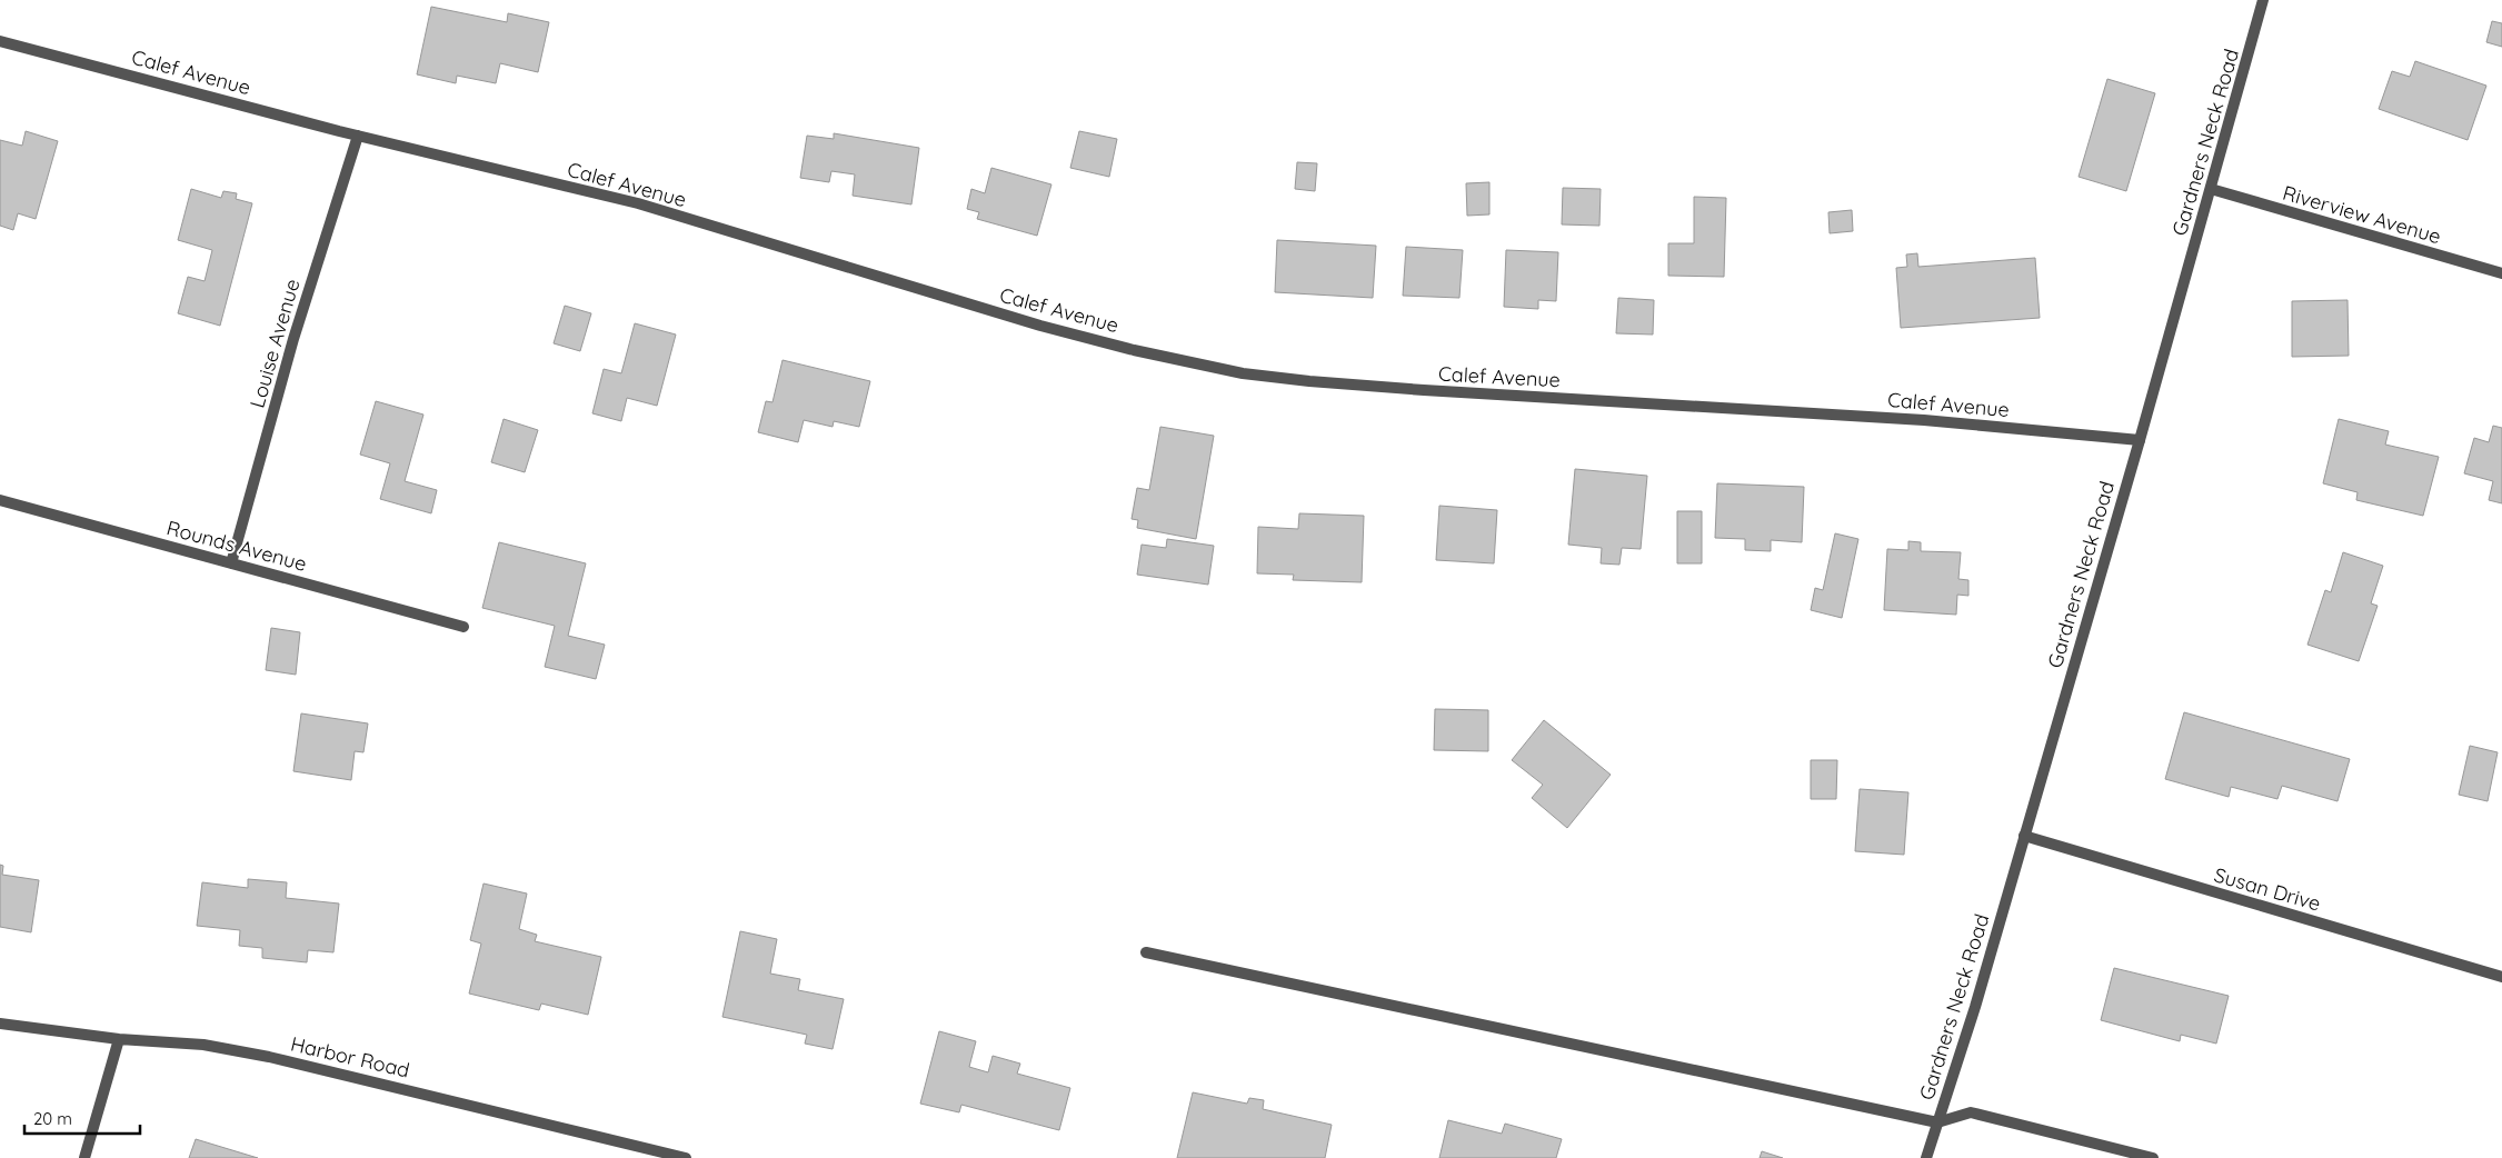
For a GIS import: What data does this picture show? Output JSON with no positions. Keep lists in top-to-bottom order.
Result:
{
  "streets": {
    "street": [
      "Calef Avenue",
      "Gardners Neck Road",
      "Riverview Avenue",
      "Louise Avenue",
      "Rounds Avenue",
      "Susan Drive",
      "Harbor Road"
    ]
  },
  "crossings": [
    ["Calef Avenue", "Gardners Neck Road"],
    ["Calef Avenue", "Louise Avenue"],
    ["Gardners Neck Road", "Riverview Avenue"],
    ["Gardners Neck Road", "Susan Drive"],
    ["Louise Avenue", "Rounds Avenue"]
  ],
  "scale_bar": "20 m"
}
